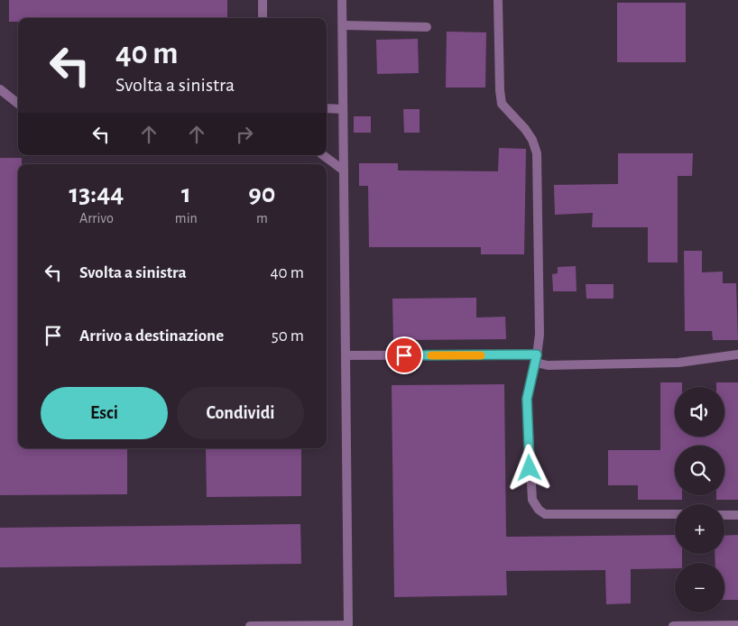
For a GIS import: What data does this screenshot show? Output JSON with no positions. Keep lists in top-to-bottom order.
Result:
{
  "page": {
    "turn": ["40 m", "Svolta a sinistra"],
    "eta": [
      "13:44",
      "Arrivo",
      "1",
      "min",
      "90",
      "m"
    ],
    "list": [
      {
        "name": "Svolta a sinistra",
        "value": "40 m"
      },
      {
        "name": "Arrivo a destinazione",
        "value": "50 m"
      }
    ],
    "buttons": ["Esci", "Condividi"],
    "map_buttons": ["+", "−"]
  }
}
